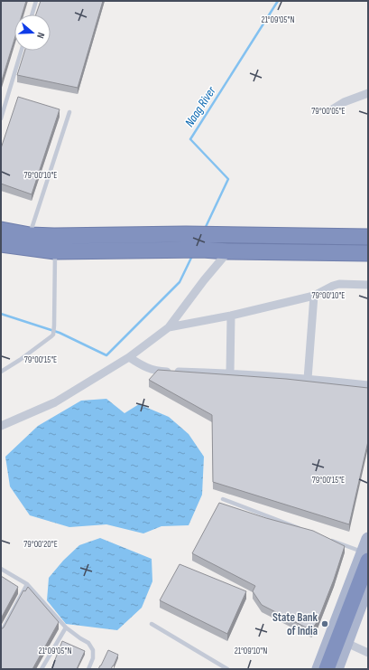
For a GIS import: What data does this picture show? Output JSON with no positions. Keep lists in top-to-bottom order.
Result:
{
  "water": ["Naag River"],
  "places": ["State Bank of India"],
  "north": "right",
  "coordinates": [
    "21°09'05\"N",
    "79°00'05\"E",
    "79°00'10\"E",
    "79°00'15\"E",
    "79°00'20\"E",
    "21°09'10\"N"
  ]
}
